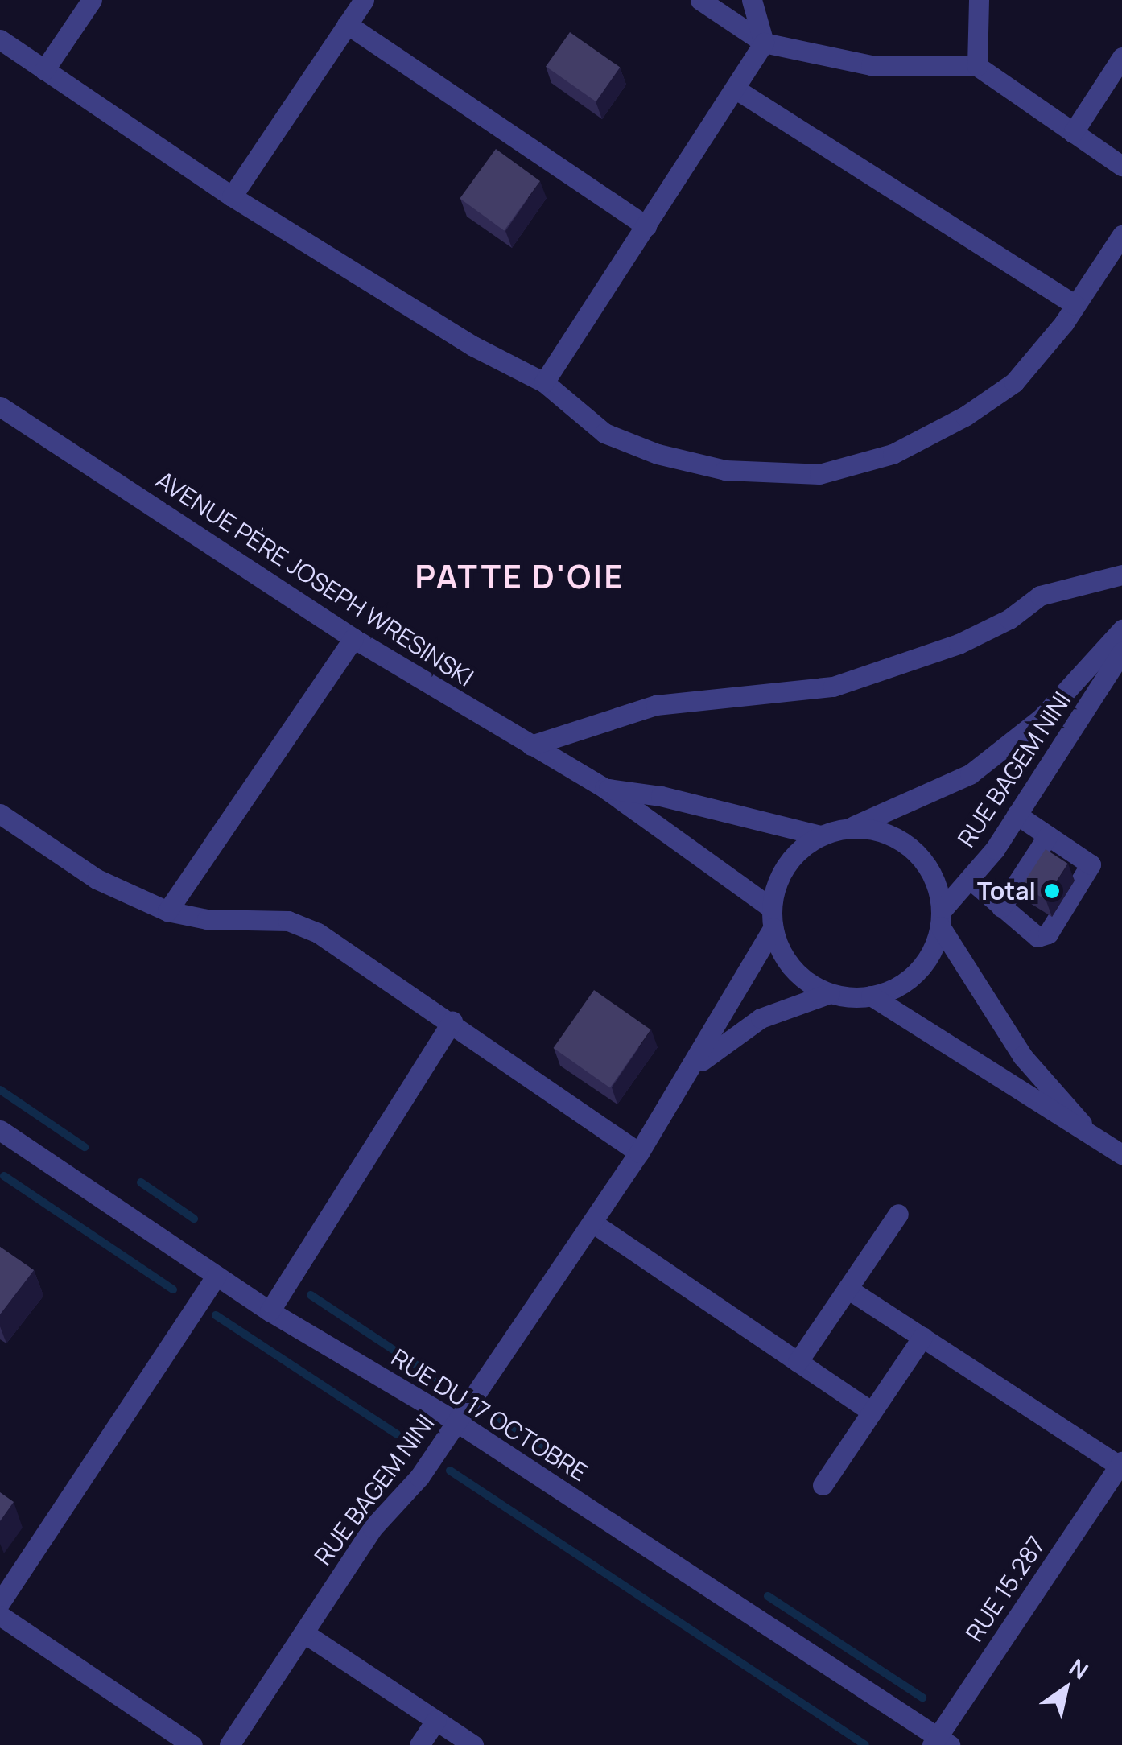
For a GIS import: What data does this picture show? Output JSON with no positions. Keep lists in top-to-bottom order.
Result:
{
  "streets": {
    "street": [
      "AVENUE PÈRE JOSEPH WRESINSKI",
      "RUE BAGEM NINI",
      "RUE DU 17 OCTOBRE",
      "RUE 15.287"
    ]
  },
  "crossings": [
    ["AVENUE PÈRE JOSEPH WRESINSKI", "RUE BAGEM NINI"],
    ["RUE BAGEM NINI", "RUE DU 17 OCTOBRE"],
    ["RUE DU 17 OCTOBRE", "RUE 15.287"]
  ],
  "districts": ["PATTE D'OIE"],
  "places": ["Total"],
  "north": "top right"
}
